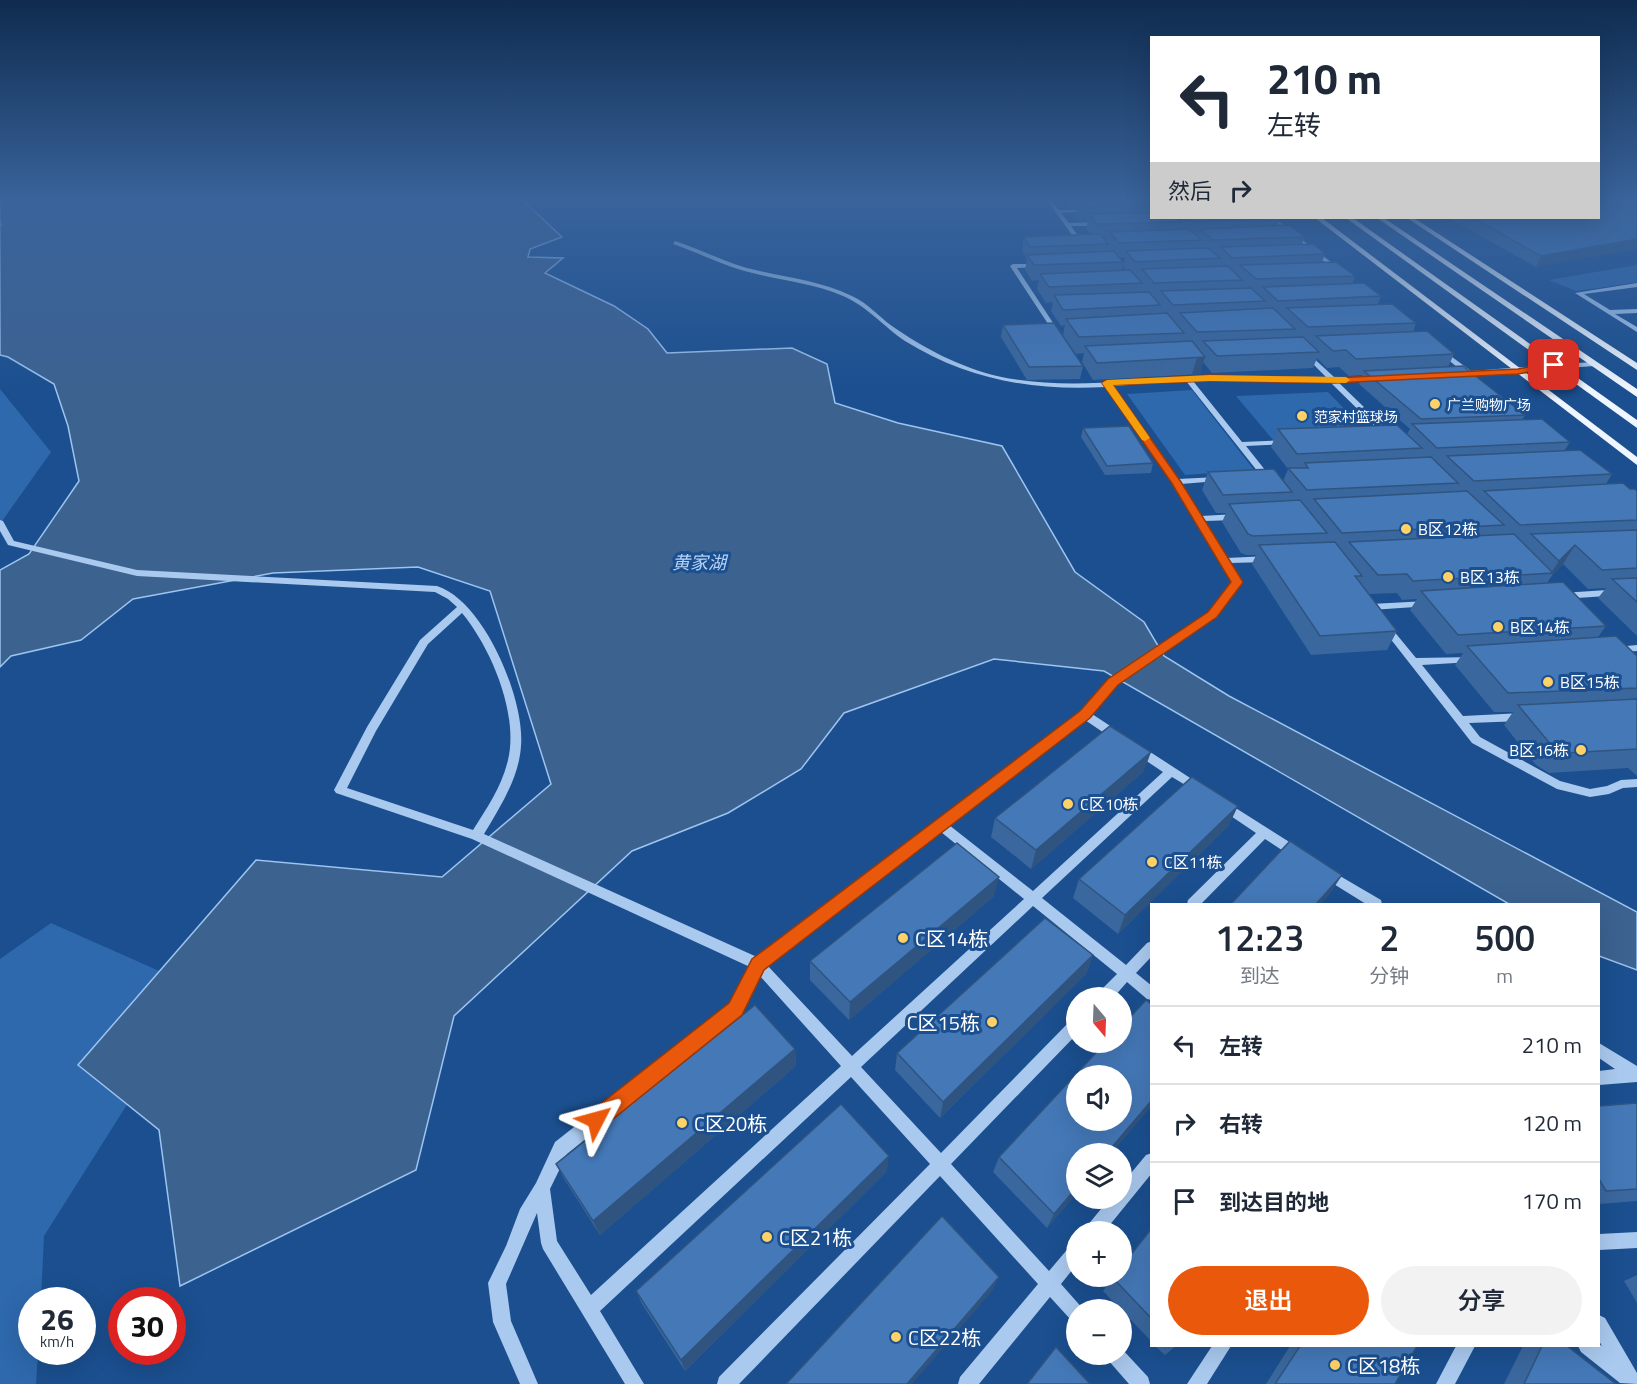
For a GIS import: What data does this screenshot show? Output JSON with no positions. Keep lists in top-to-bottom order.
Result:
{
  "water": ["黄家湖"],
  "places": [
    "广兰购物广场",
    "范家村篮球场",
    "B区12栋",
    "B区13栋",
    "B区14栋",
    "B区15栋",
    "B区16栋",
    "C区10栋",
    "C区11栋",
    "C区14栋",
    "C区15栋",
    "C区20栋",
    "C区21栋",
    "C区22栋",
    "C区18栋"
  ],
  "north": "bottom",
  "page": {
    "turn": ["210 m", "左转"],
    "then": "然后",
    "eta": [
      "12:23",
      "到达",
      "2",
      "分钟",
      "500",
      "m"
    ],
    "map_buttons": ["+", "−"],
    "list": [
      {
        "name": "左转",
        "value": "210 m"
      },
      {
        "name": "右转",
        "value": "120 m"
      },
      {
        "name": "到达目的地",
        "value": "170 m"
      }
    ],
    "buttons": ["退出", "分享"],
    "speed": "26 km/h",
    "limit": "30"
  }
}
